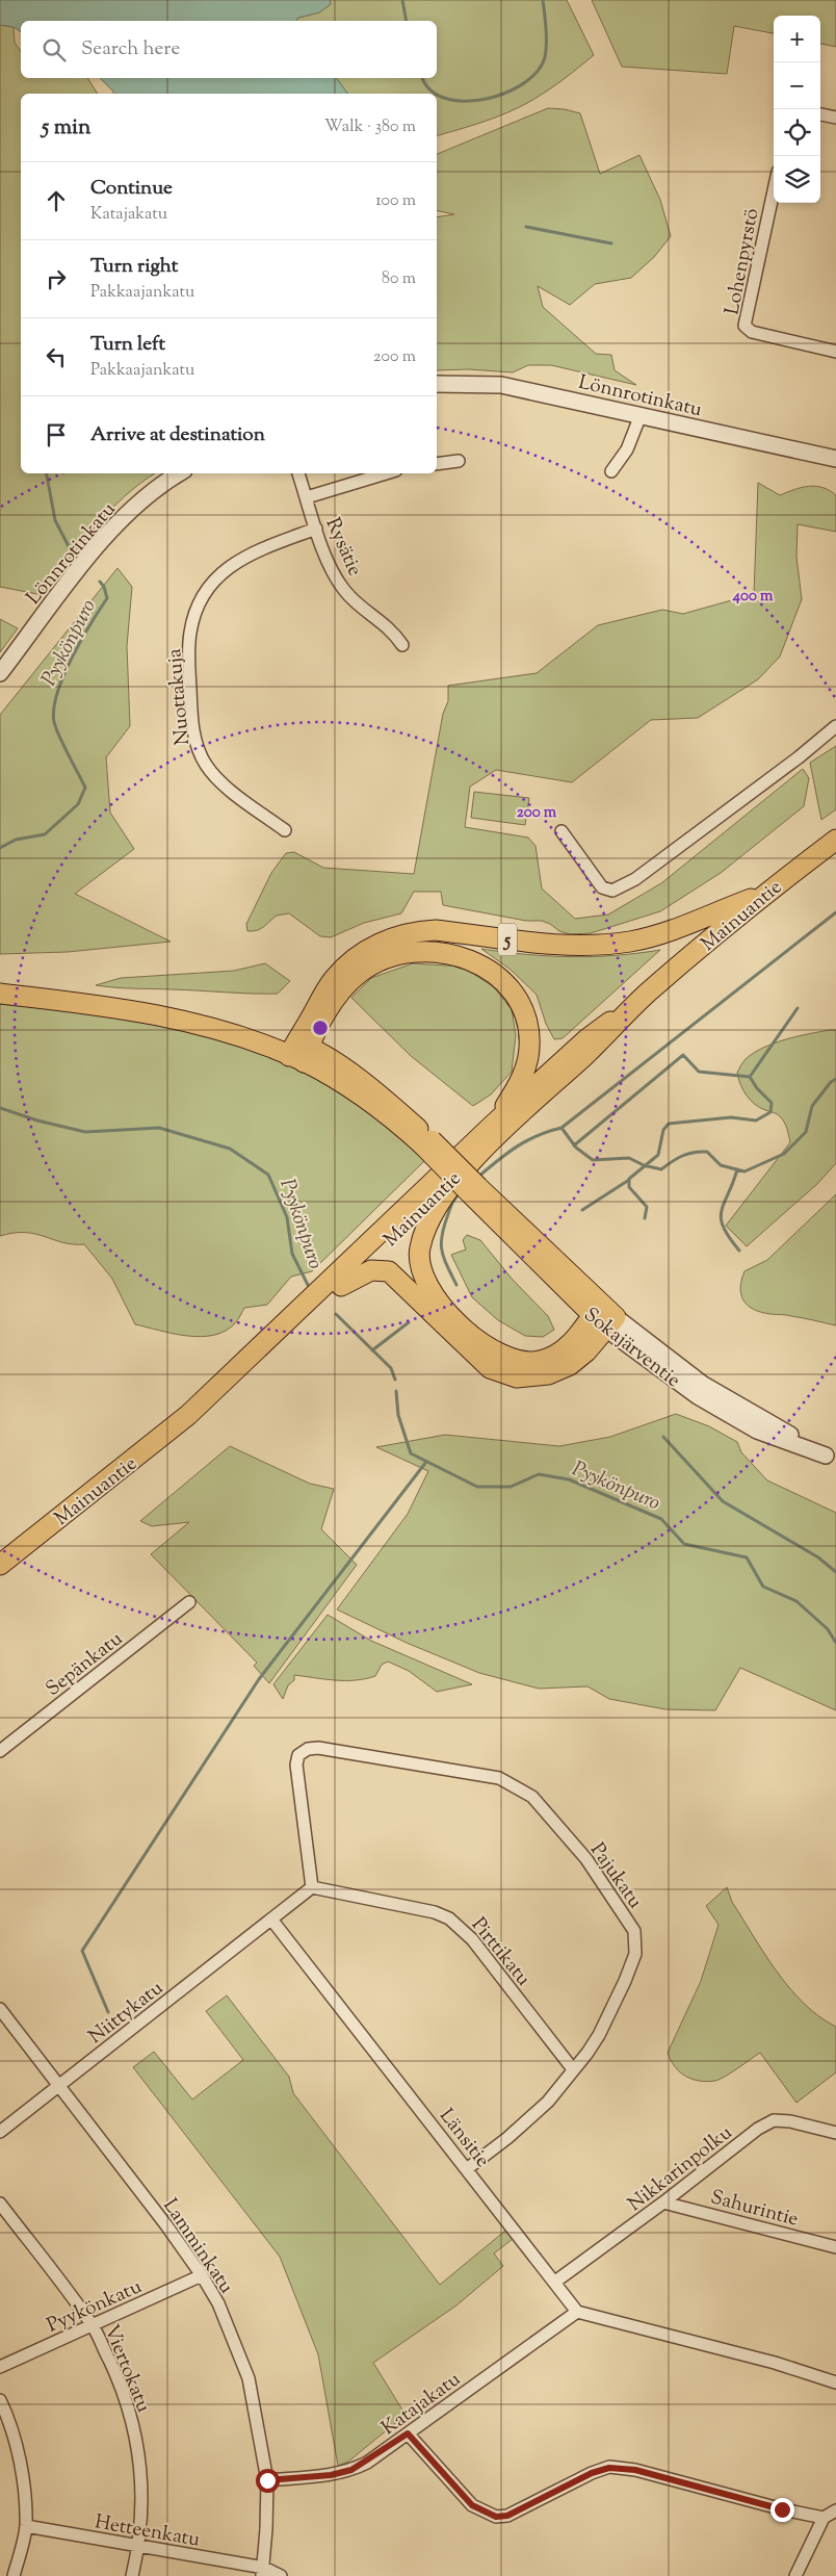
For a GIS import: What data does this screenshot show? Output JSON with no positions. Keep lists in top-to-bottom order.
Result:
{
  "streets": {
    "main road": ["Mainuantie", "5", "Sokajärventie"],
    "street": [
      "Lohenpyrstö",
      "Lönnrotinkatu",
      "Rysätie",
      "Nuottakuja",
      "Sepänkatu",
      "Pajukatu",
      "Pirttikatu",
      "Niittykatu",
      "Länsitie",
      "Nikkarinpolku",
      "Sahurintie",
      "Lamminkatu",
      "Pyykönkatu",
      "Viertokatu",
      "Katajakatu",
      "Hetteenkatu"
    ]
  },
  "crossings": [
    ["Rysätie", "Nuottakuja"],
    ["Mainuantie", "5"],
    ["5", "Sokajärventie"],
    ["Pajukatu", "Pirttikatu"],
    ["Pajukatu", "Länsitie"],
    ["Niittykatu", "Länsitie"],
    ["Niittykatu", "Lamminkatu"],
    ["Länsitie", "Nikkarinpolku"],
    ["Länsitie", "Katajakatu"],
    ["Nikkarinpolku", "Sahurintie"],
    ["Lamminkatu", "Pyykönkatu"],
    ["Lamminkatu", "Katajakatu"],
    ["Lamminkatu", "Hetteenkatu"],
    ["Pyykönkatu", "Viertokatu"],
    ["Viertokatu", "Hetteenkatu"]
  ],
  "water": ["Pyykönpuro"],
  "page": {
    "map_buttons": ["+", "−"],
    "search": "Search here",
    "heading": ["5 min", "Walk · 380 m"],
    "list": [
      ["Continue", "Katajakatu", "100 m"],
      ["Turn right", "Pakkaajankatu", "80 m"],
      ["Turn left", "Pakkaajankatu", "200 m"],
      "Arrive at destination"
    ]
  },
  "rings": ["400 m", "200 m"]
}
